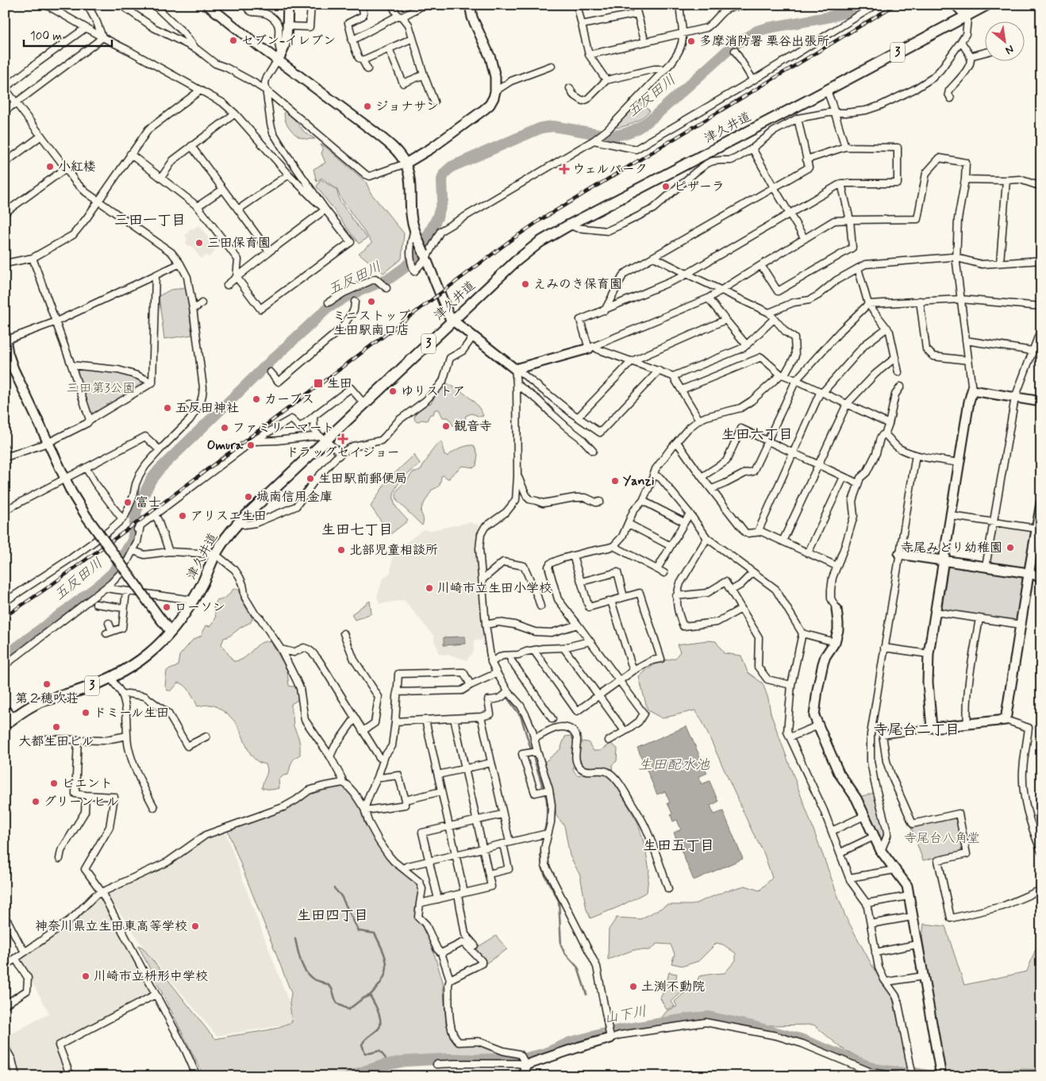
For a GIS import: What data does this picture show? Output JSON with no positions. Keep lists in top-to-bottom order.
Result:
{
  "streets": {
    "main road": ["3", "津久井道"]
  },
  "districts": [
    "三田一丁目",
    "生田六丁目",
    "生田七丁目",
    "寺尾台二丁目",
    "生田五丁目",
    "生田四丁目"
  ],
  "water": ["五反田川", "生田配水池", "山下川"],
  "parks": ["三田第3公園", "寺尾台八角堂"],
  "places": {
    "other": [
      "セブン-イレブン",
      "多摩消防署 栗谷出張所",
      "ジョナサン",
      "小紅楼",
      "ピザーラ",
      "三田保育園",
      "えみのき保育園",
      "ミニストップ 生田駅南口店",
      "ゆりストア",
      "カーブス",
      "五反田神社",
      "観音寺",
      "ファミリーマート",
      "Omura",
      "生田駅前郵便局",
      "Yanzi",
      "城南信用金庫",
      "富士",
      "アリスエ生田",
      "寺尾みどり幼稚園",
      "北部児童相談所",
      "川崎市立生田小学校",
      "ローソン",
      "第２穂吹荘",
      "ドミール生田",
      "大都生田ビル",
      "ビエント",
      "グリーンヒル",
      "神奈川県立生田東高等学校",
      "川崎市立枡形中学校",
      "土渕不動院"
    ],
    "health": ["ウェルパーク", "ドラッグセイジョー"],
    "transit": ["生田"]
  },
  "scale_bar": "100 m",
  "north": "bottom right"
}
